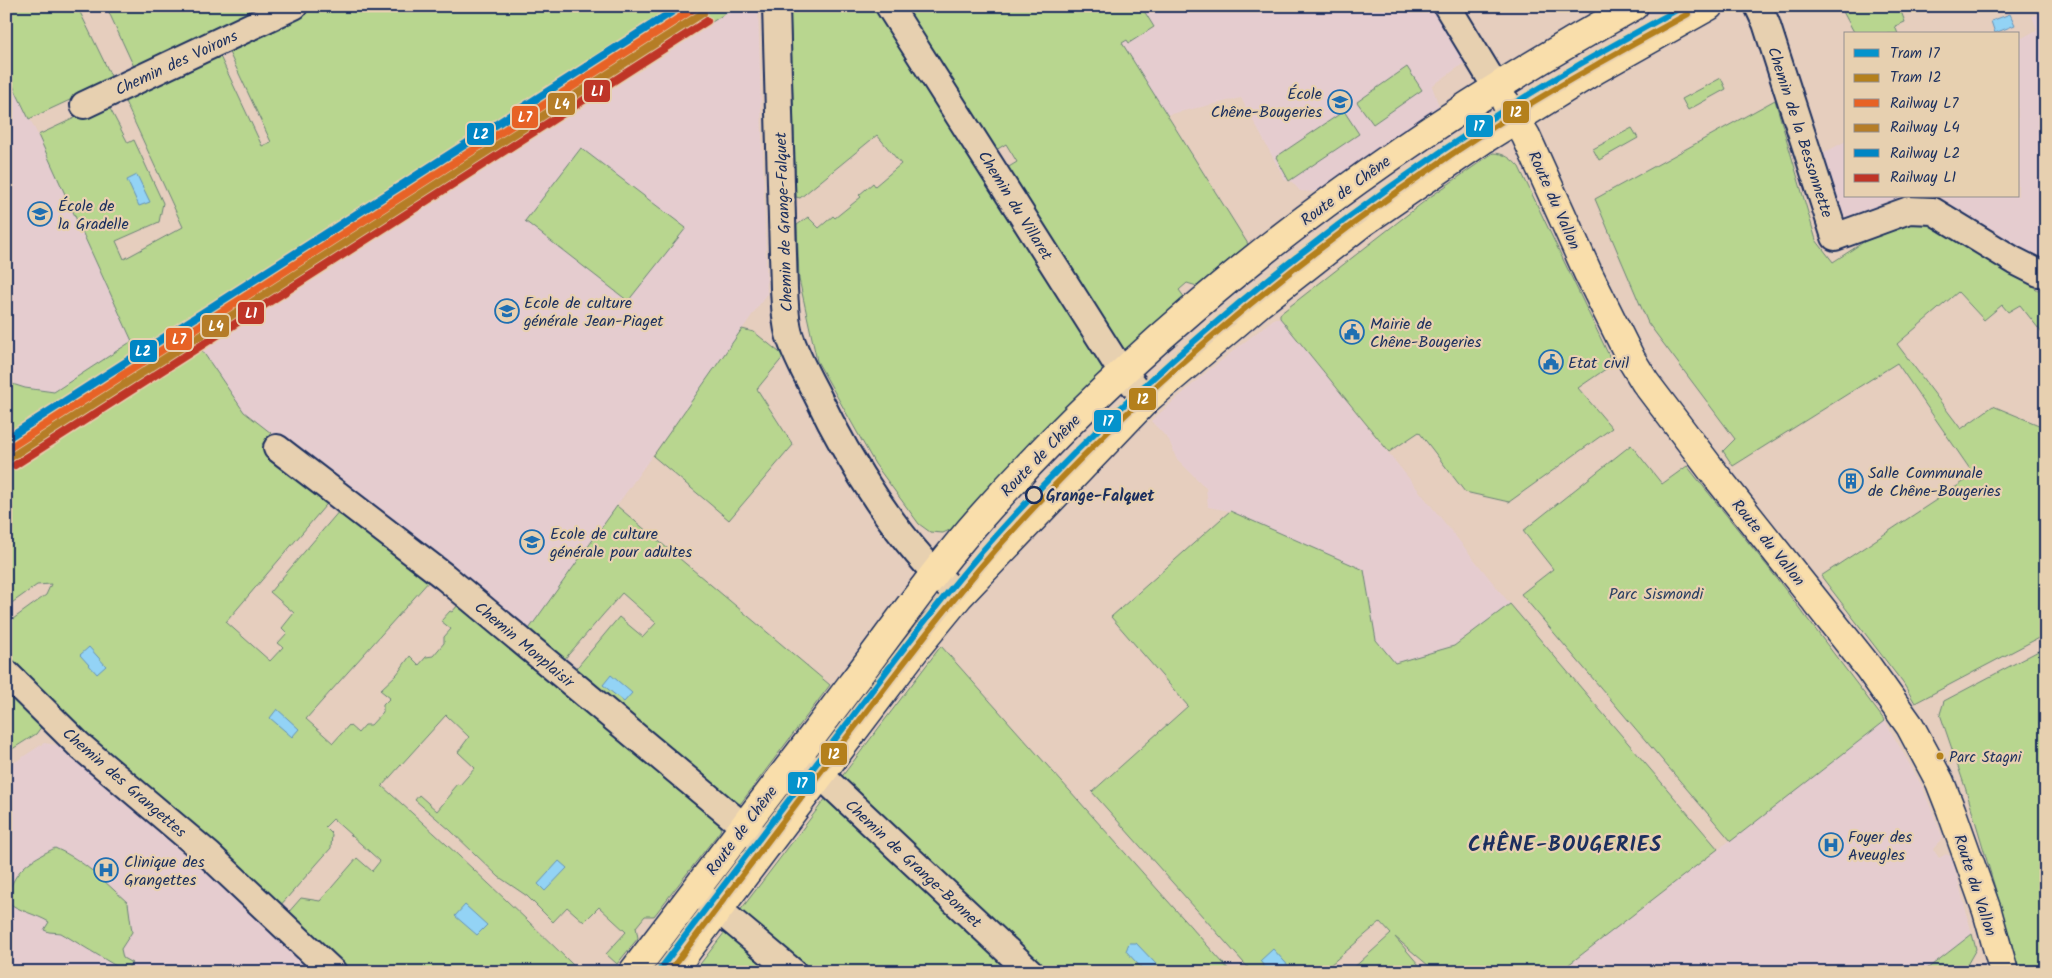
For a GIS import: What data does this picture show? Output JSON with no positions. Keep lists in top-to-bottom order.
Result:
{
  "streets": {
    "main road": ["Route de Chêne", "Route du Vallon"],
    "street": [
      "Chemin des Voirons",
      "Chemin de la Bessonnette",
      "Chemin du Villaret",
      "Chemin de Grange-Falquet",
      "Chemin Monplaisir",
      "Chemin des Grangettes",
      "Chemin de Grange-Bonnet"
    ]
  },
  "crossings": [
    ["Route de Chêne", "Route du Vallon"],
    ["Route de Chêne", "Chemin du Villaret"],
    ["Route de Chêne", "Chemin de Grange-Falquet"],
    ["Route de Chêne", "Chemin Monplaisir"],
    ["Route de Chêne", "Chemin de Grange-Bonnet"]
  ],
  "districts": ["CHÊNE-BOUGERIES"],
  "parks": ["Parc Sismondi"],
  "places": {
    "school or university": [
      "École Chêne-Bougeries",
      "École de la Gradelle",
      "Ecole de culture générale Jean-Piaget",
      "Ecole de culture générale pour adultes"
    ],
    "public building": ["Mairie de Chêne-Bougeries", "Etat civil"],
    "building": ["Salle Communale de Chêne-Bougeries"],
    "other": ["Grange-Falquet", "Parc Stagni"],
    "hospital": ["Foyer des Aveugles", "Clinique des Grangettes"]
  },
  "lines": [
    "tram line 17",
    "rail line L7",
    "rail line L2",
    "rail line L4",
    "tram line 12",
    "rail line L1"
  ],
  "legend": [
    "Tram 17",
    "Tram 12",
    "Railway L7",
    "Railway L4",
    "Railway L2",
    "Railway L1"
  ]
}
